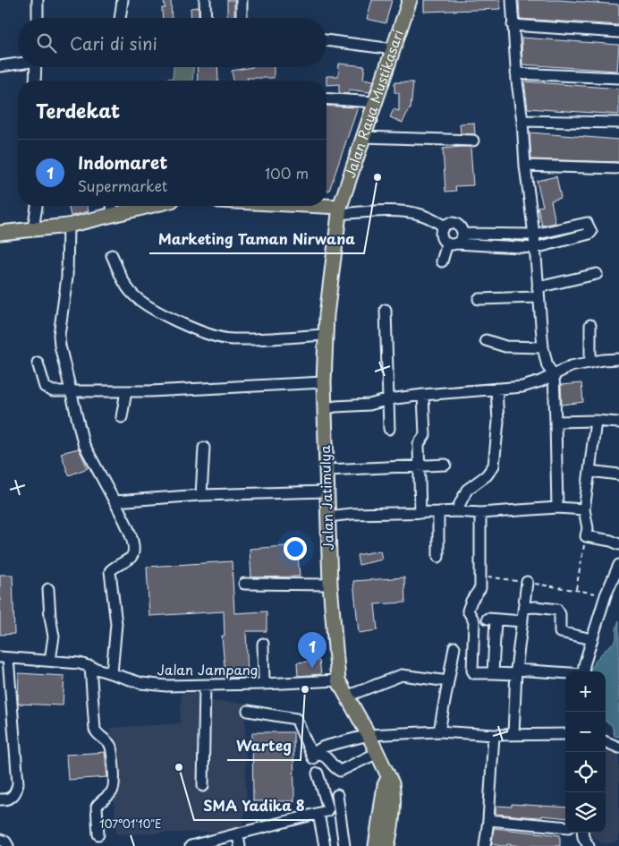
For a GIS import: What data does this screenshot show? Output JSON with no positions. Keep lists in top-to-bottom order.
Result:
{
  "streets": {
    "main road": ["Jalan Raya Mustikasari", "Jalan Jatimulya"],
    "street": ["Jalan Jampang"]
  },
  "crossings": [
    ["Jalan Raya Mustikasari", "Jalan Jatimulya"],
    ["Jalan Jatimulya", "Jalan Jampang"]
  ],
  "places": ["Marketing Taman Nirwana", "Warteg", "SMA Yadika 8"],
  "page": {
    "search": "Cari di sini",
    "heading": "Terdekat",
    "list": [
      {
        "mark": "1",
        "name": "Indomaret",
        "note": "Supermarket",
        "value": "100 m"
      }
    ],
    "pins": "1",
    "map_buttons": ["+", "−"]
  },
  "coordinates": ["107°01'10\"E"]
}
